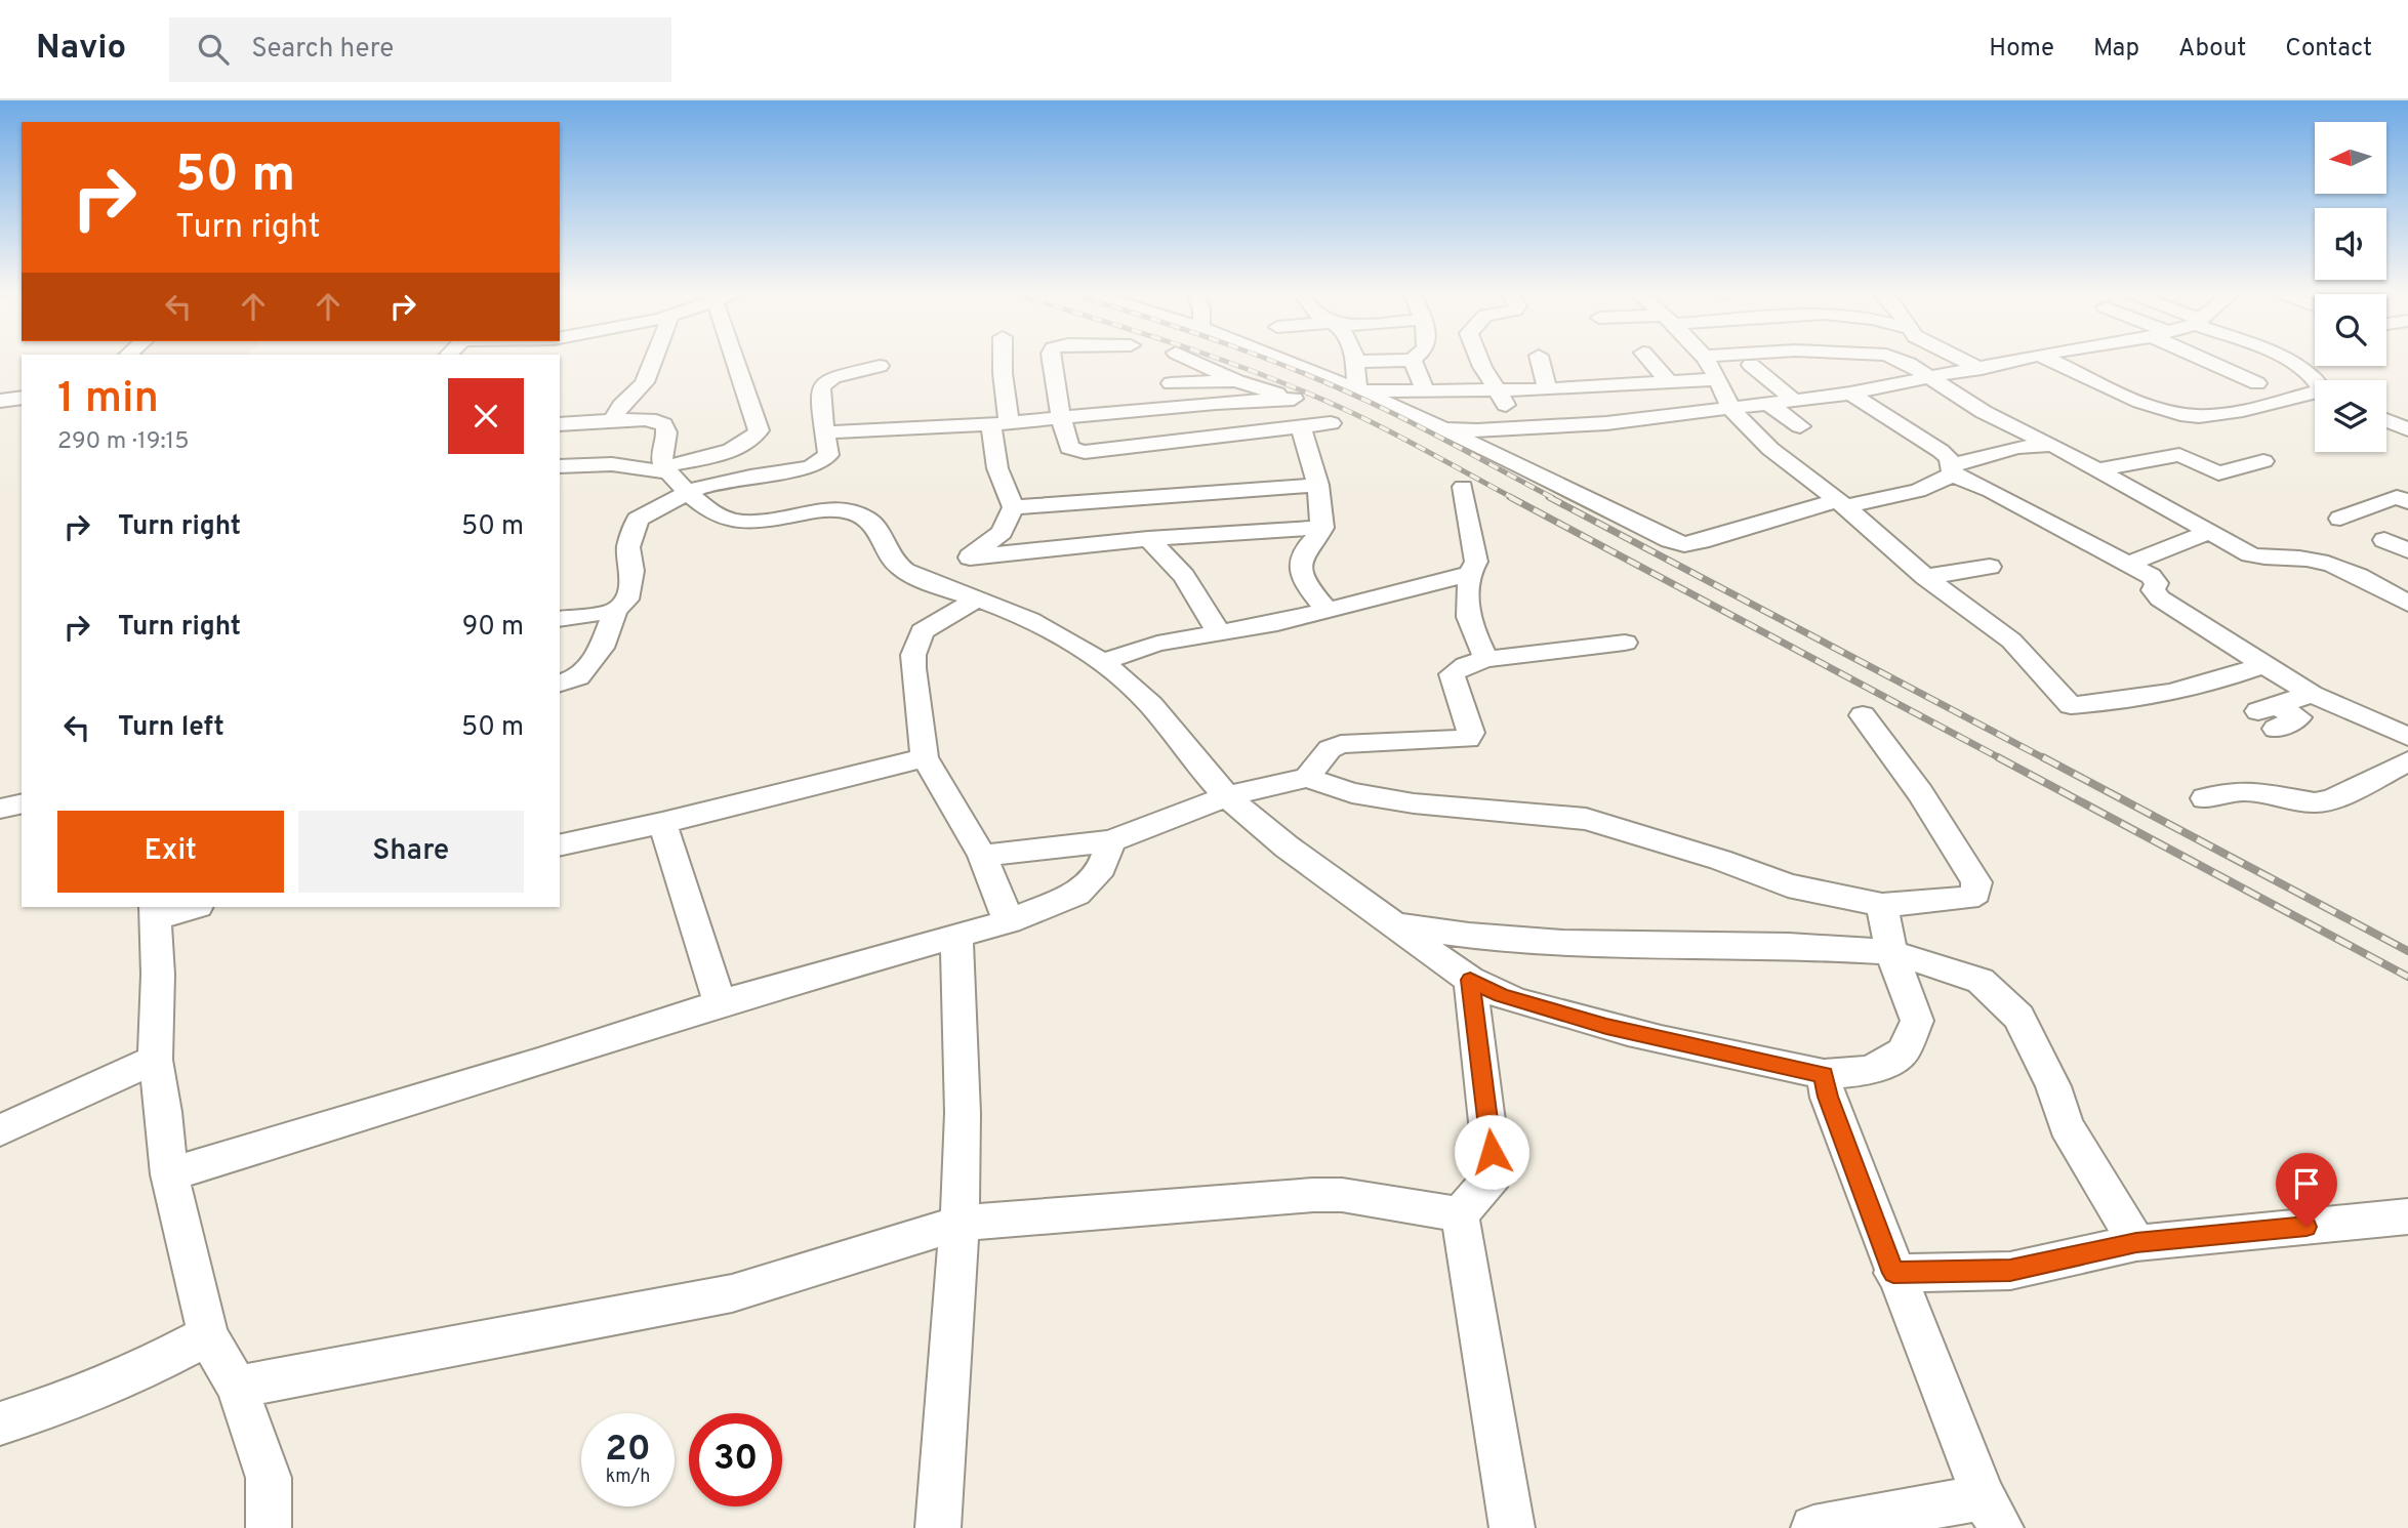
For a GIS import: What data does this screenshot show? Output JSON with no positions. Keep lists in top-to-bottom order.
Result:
{
  "north": "left",
  "page": {
    "header": "Navio",
    "search": "Search here",
    "nav": [
      "Home",
      "Map",
      "About",
      "Contact"
    ],
    "turn": ["50 m", "Turn right"],
    "heading": ["1 min", "290 m · 19:15"],
    "list": [
      {
        "name": "Turn right",
        "value": "50 m"
      },
      {
        "name": "Turn right",
        "value": "90 m"
      },
      {
        "name": "Turn left",
        "value": "50 m"
      }
    ],
    "buttons": ["Exit", "Share"],
    "speed": "20 km/h",
    "limit": "30"
  }
}
